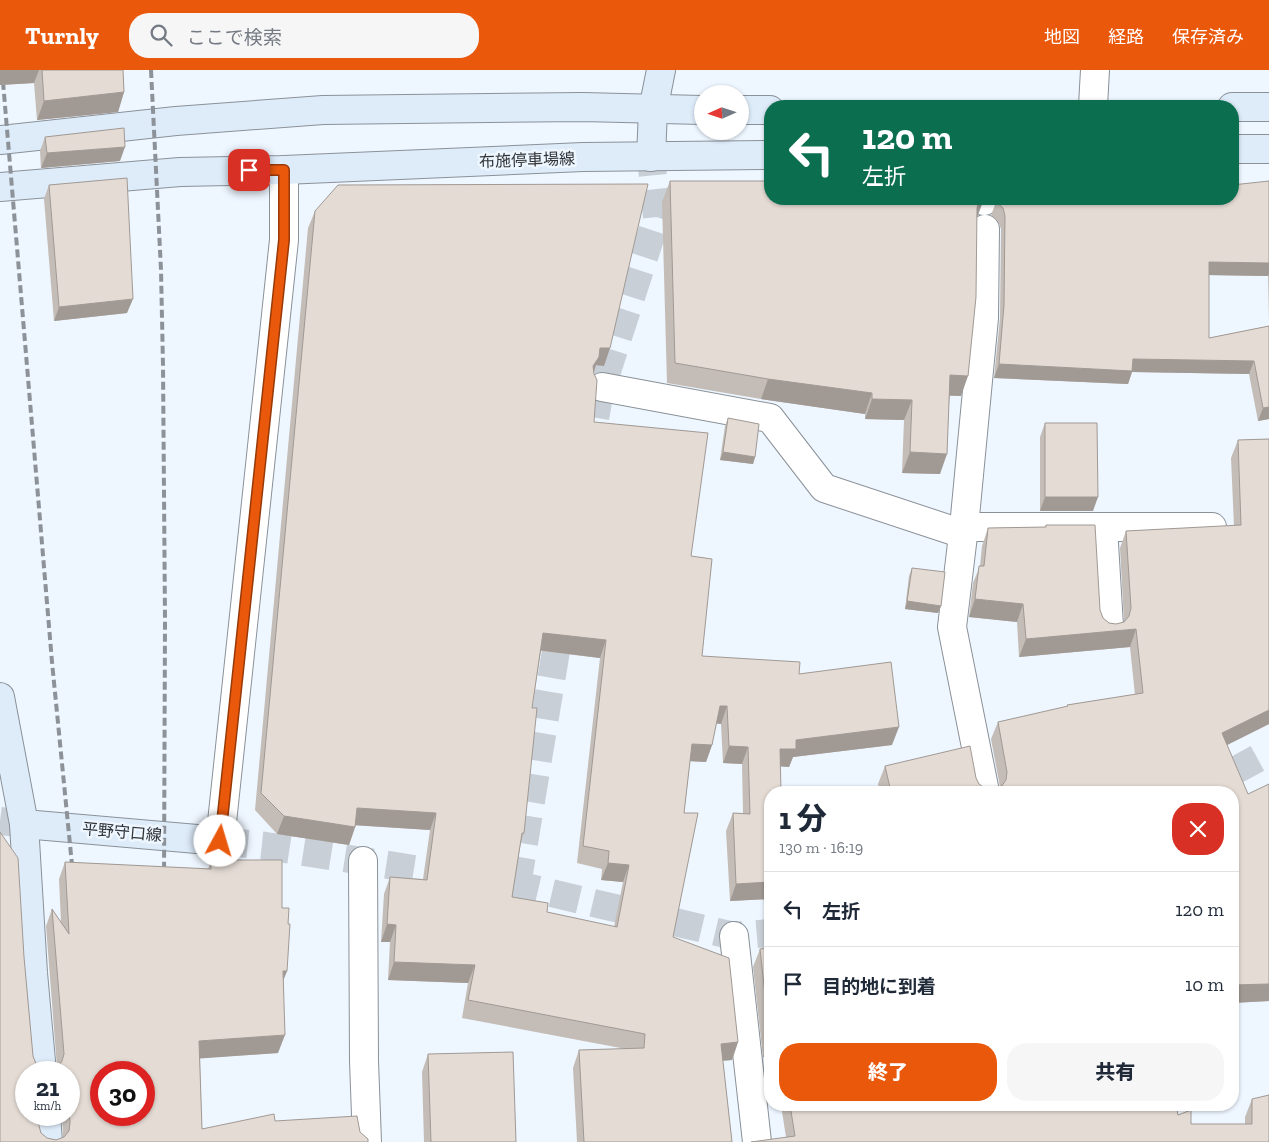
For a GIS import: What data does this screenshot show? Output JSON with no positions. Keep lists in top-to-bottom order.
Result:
{
  "streets": {
    "main road": ["布施停車場線", "平野守口線"]
  },
  "north": "left",
  "page": {
    "header": "Turnly",
    "search": "ここで検索",
    "nav": ["地図", "経路", "保存済み"],
    "turn": ["120 m", "左折"],
    "heading": ["1 分", "130 m · 16:19"],
    "list": [
      {
        "name": "左折",
        "value": "120 m"
      },
      {
        "name": "目的地に到着",
        "value": "10 m"
      }
    ],
    "buttons": ["終了", "共有"],
    "speed": "21 km/h",
    "limit": "30"
  }
}
